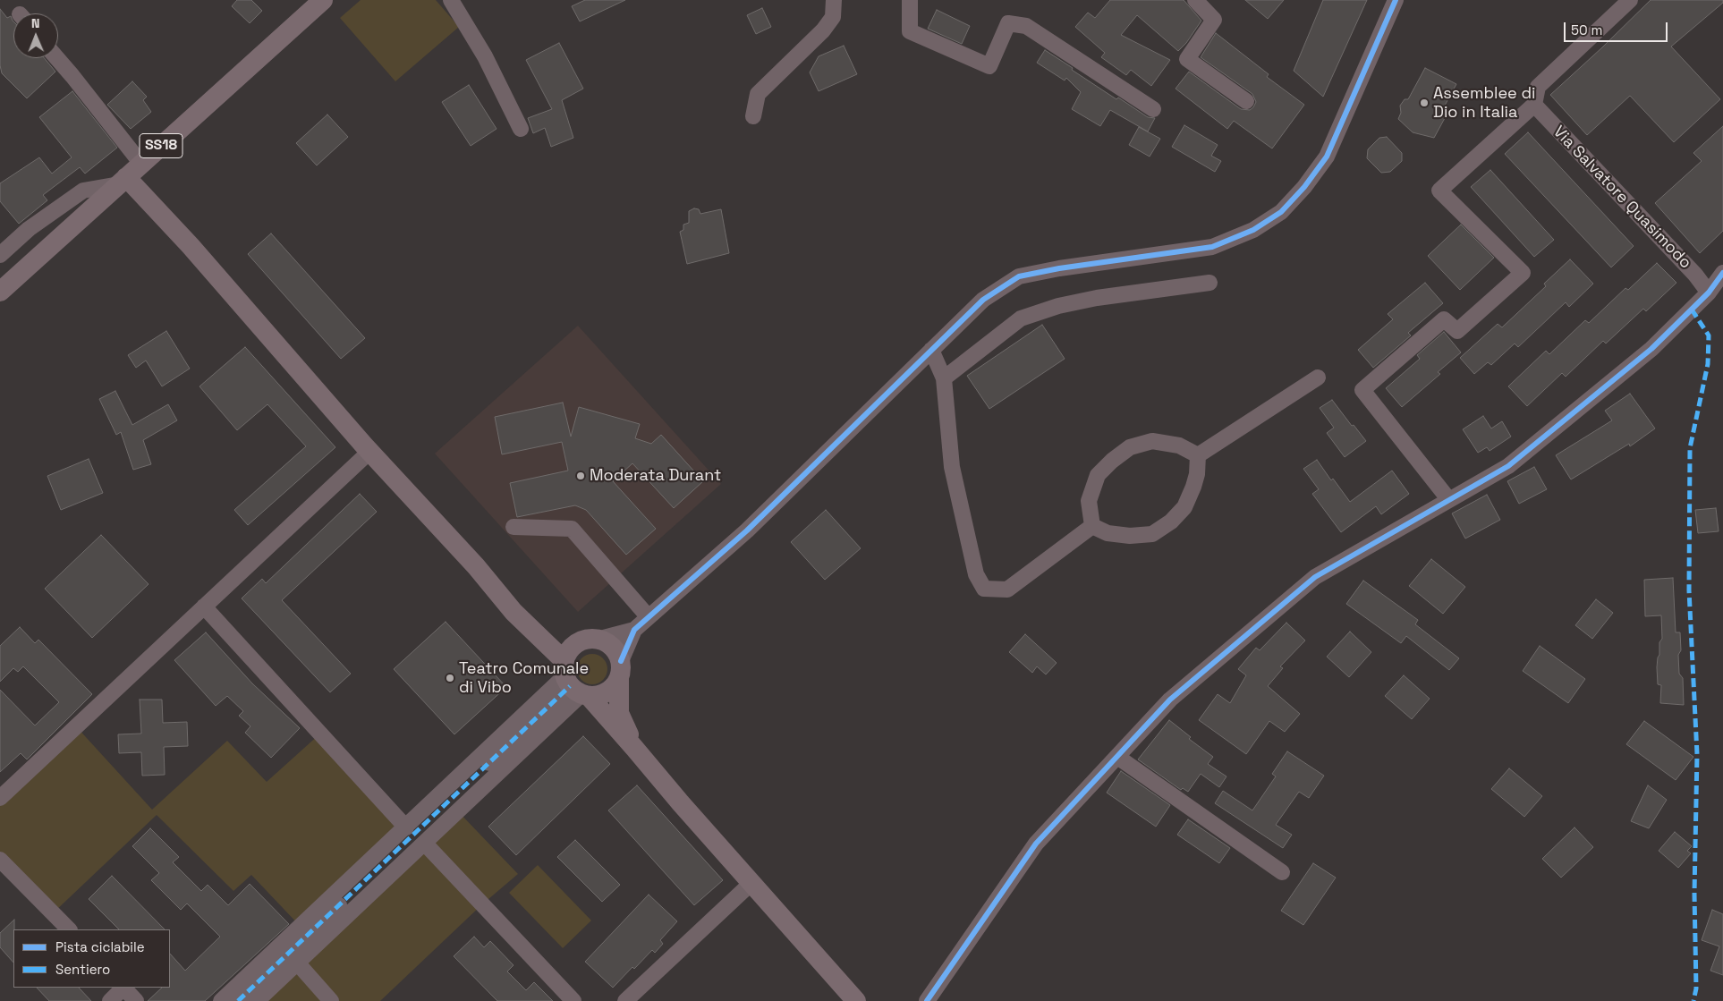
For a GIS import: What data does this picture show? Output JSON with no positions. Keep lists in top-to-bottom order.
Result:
{
  "streets": {
    "main road": ["SS18"],
    "street": ["Via Salvatore Quasimodo"]
  },
  "places": ["Assemblee di Dio in Italia", "Moderata Durant", "Teatro Comunale di Vibo"],
  "legend": ["Pista ciclabile", "Sentiero"],
  "scale_bar": "50 m",
  "north": "top"
}
